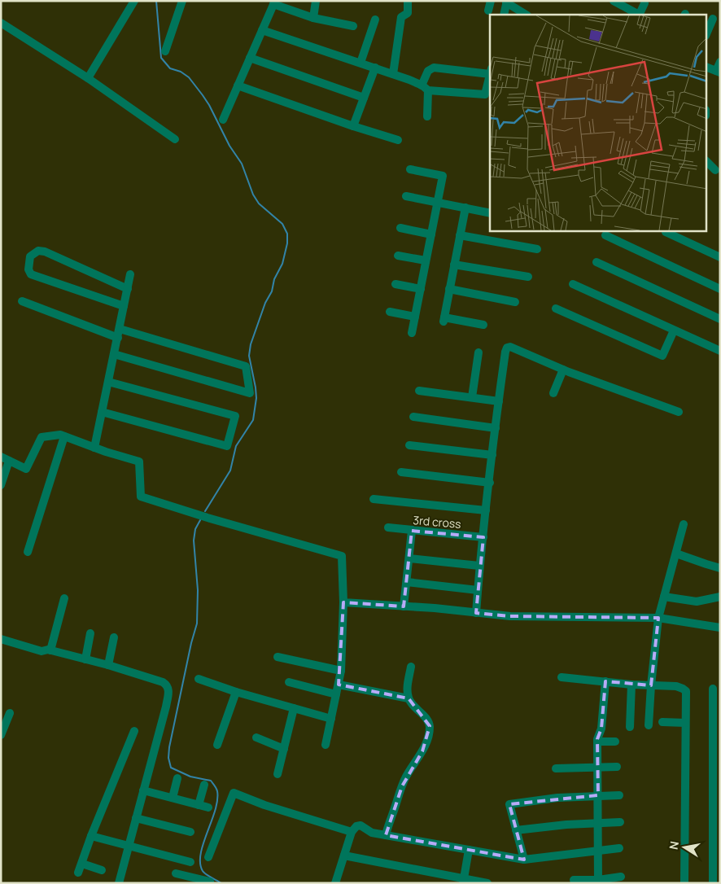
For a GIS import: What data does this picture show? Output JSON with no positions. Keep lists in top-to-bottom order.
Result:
{
  "streets": {
    "street": ["3rd cross"]
  },
  "north": "left"
}
